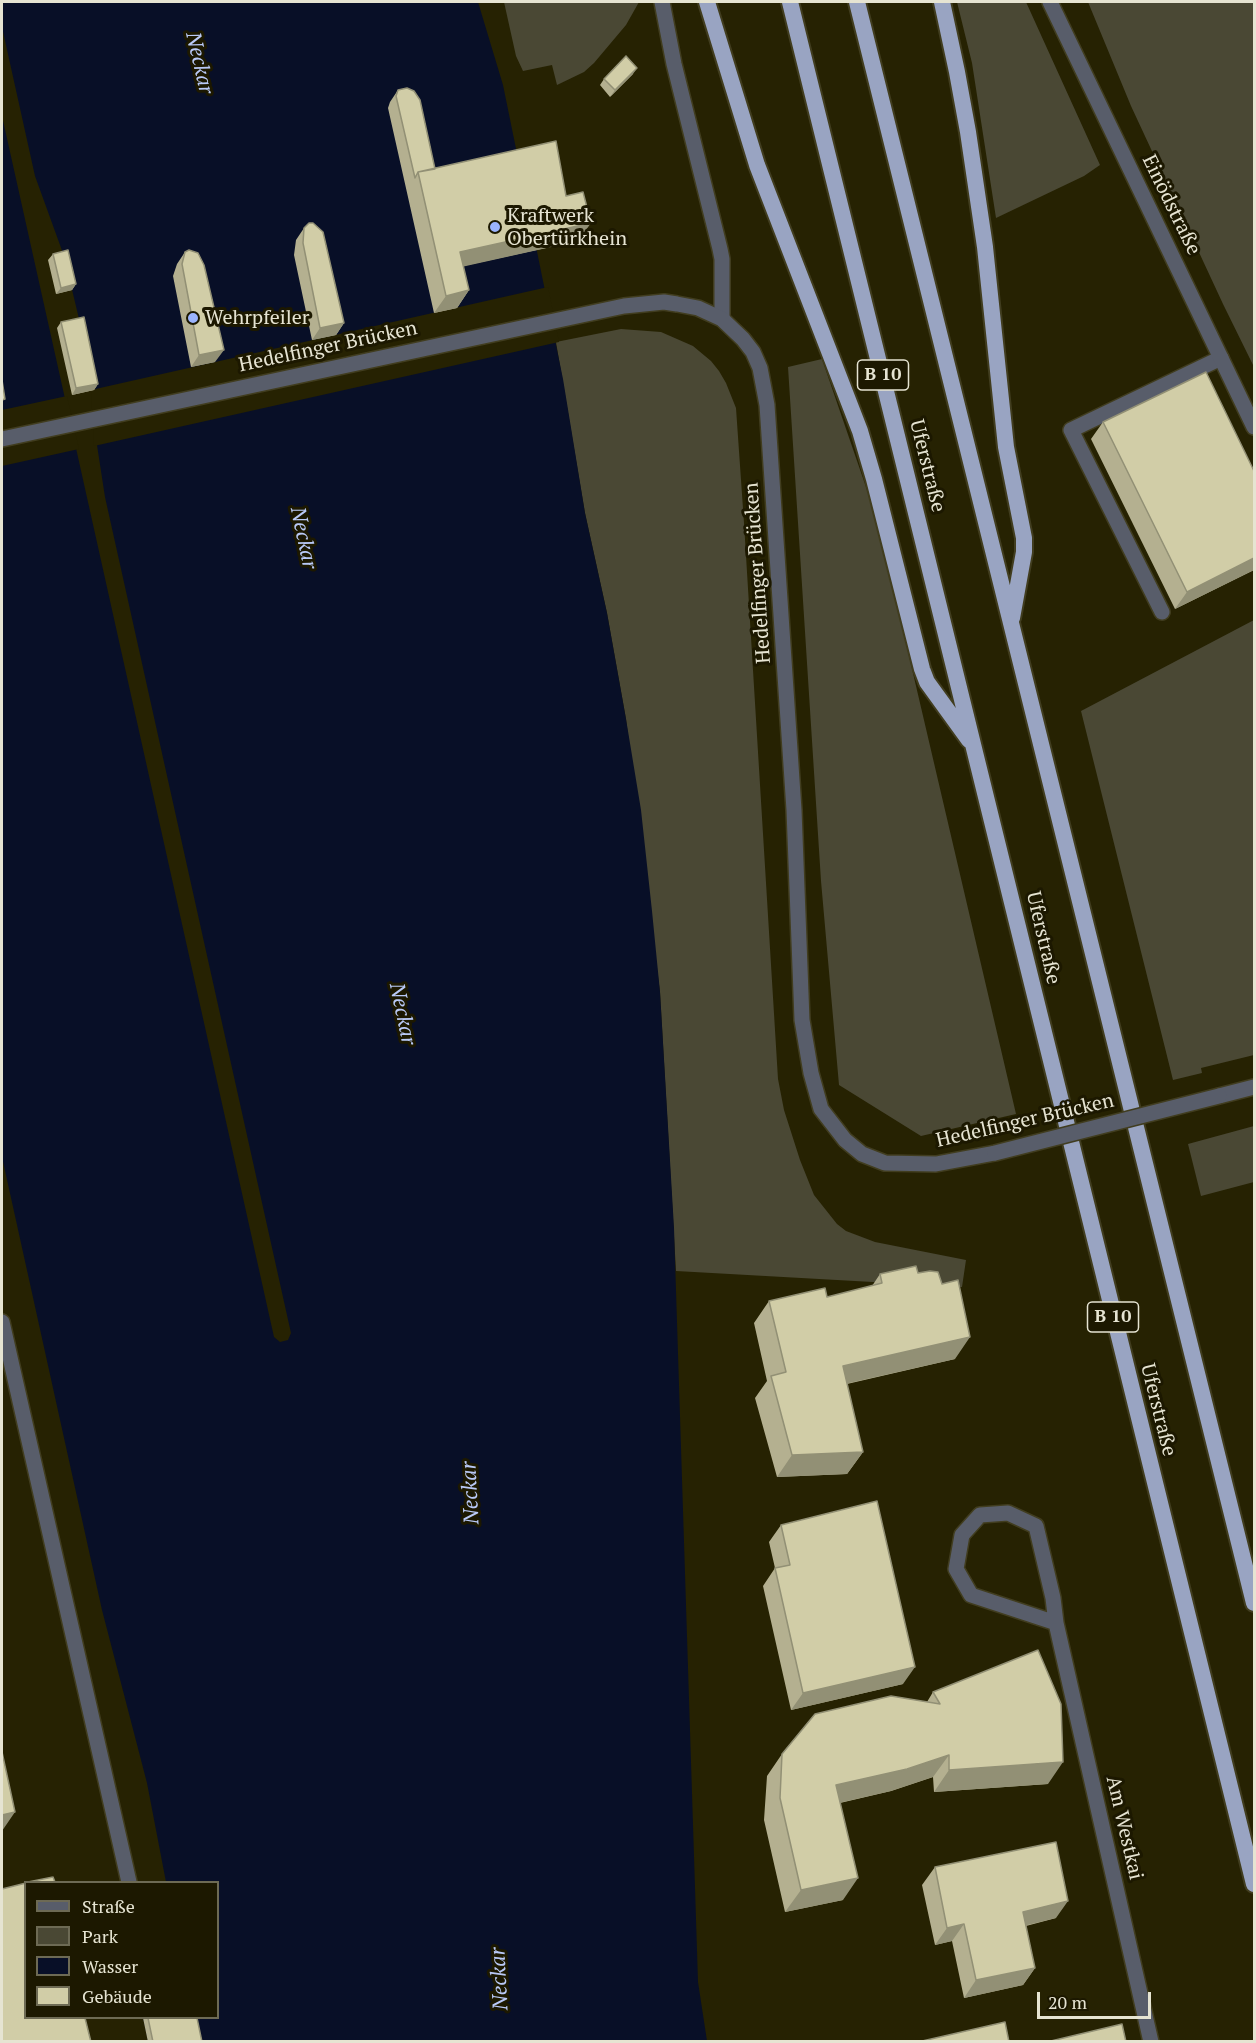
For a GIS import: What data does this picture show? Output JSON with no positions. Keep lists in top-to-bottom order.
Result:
{
  "streets": {
    "highway": ["B 10", "Uferstraße"],
    "street": ["Einödstraße", "Hedelfinger Brücken", "Am Westkai"]
  },
  "water": ["Neckar"],
  "places": ["Kraftwerk Obertürkhein", "Wehrpfeiler"],
  "legend": [
    "Straße",
    "Park",
    "Wasser",
    "Gebäude"
  ],
  "scale_bar": "20 m"
}
